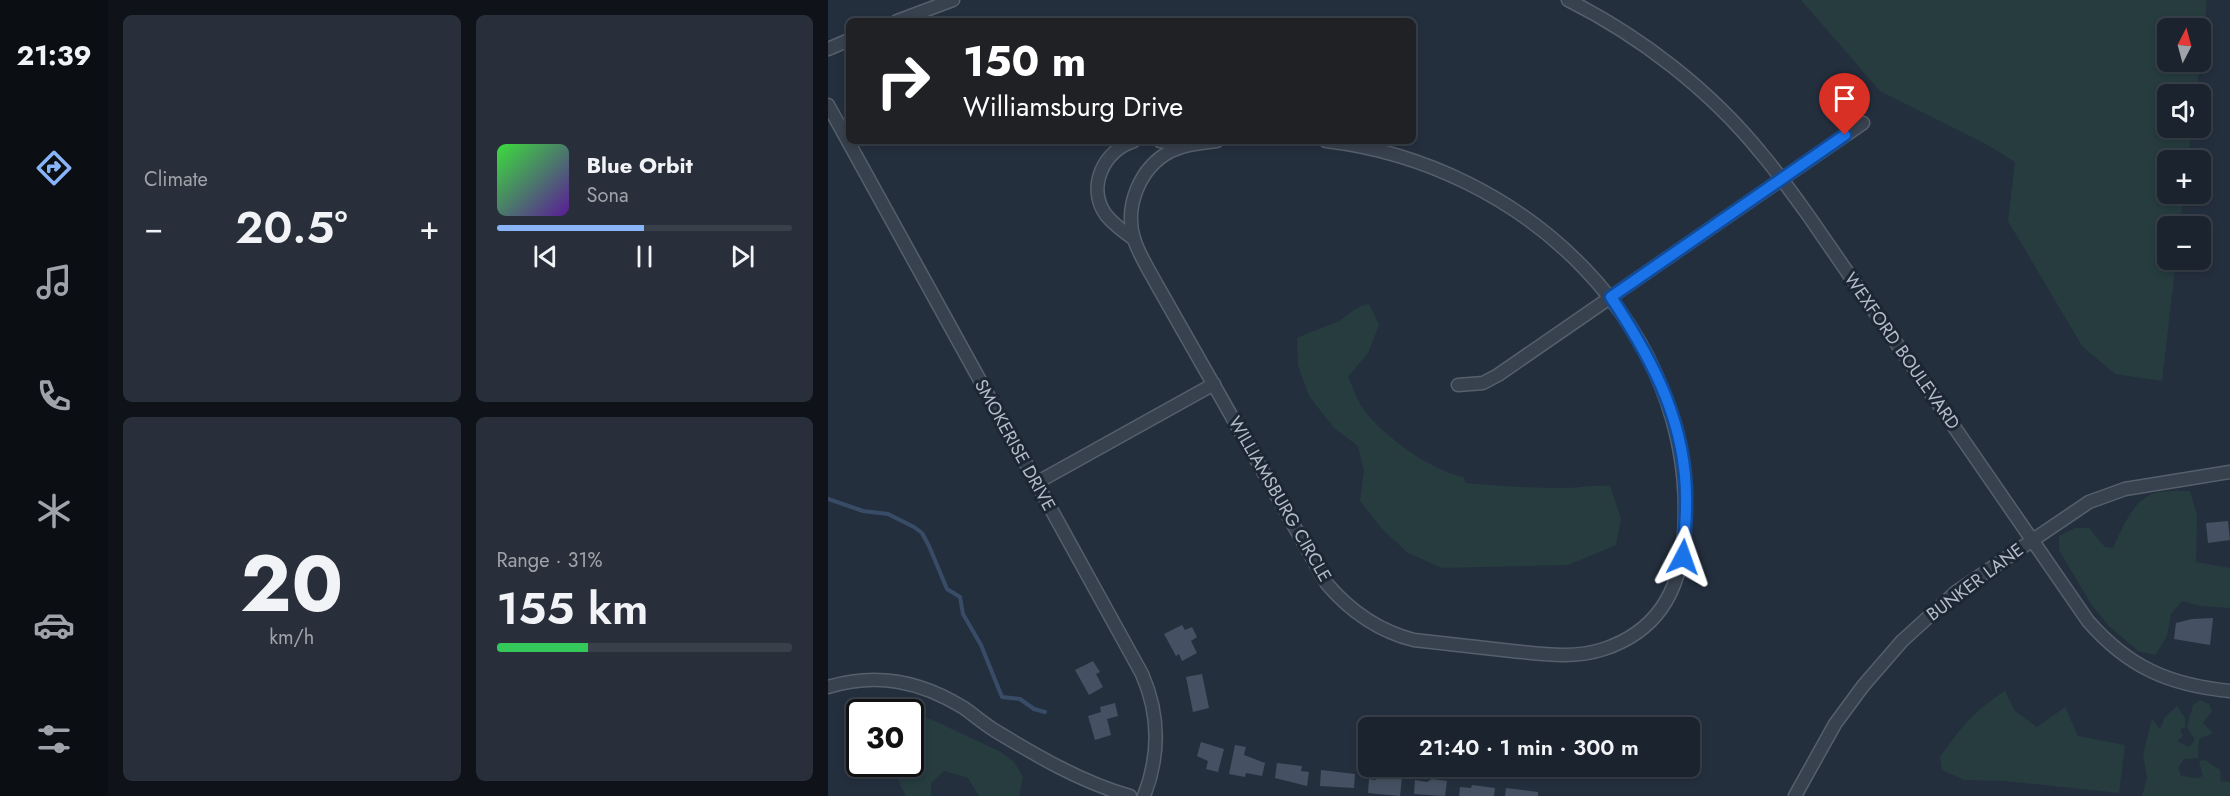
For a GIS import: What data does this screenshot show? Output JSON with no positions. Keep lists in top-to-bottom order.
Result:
{
  "streets": {
    "street": [
      "WEXFORD BOULEVARD",
      "SMOKERISE DRIVE",
      "WILLIAMSBURG CIRCLE",
      "BUNKER LANE"
    ]
  },
  "crossings": [
    ["WEXFORD BOULEVARD", "BUNKER LANE"]
  ],
  "north": "top",
  "page": {
    "tabs": "21:39",
    "tile": [
      "Climate",
      ["20", "km/h"],
      ["Range · 31%", "155 km"]
    ],
    "map_buttons": ["+", "−"],
    "turn": ["150 m", "Williamsburg Drive"],
    "song": ["Blue Orbit", "Sona"],
    "heat": ["−", "20.5°", "+"],
    "limit": "30",
    "trip": "21:40 · 1 min · 300 m"
  }
}
